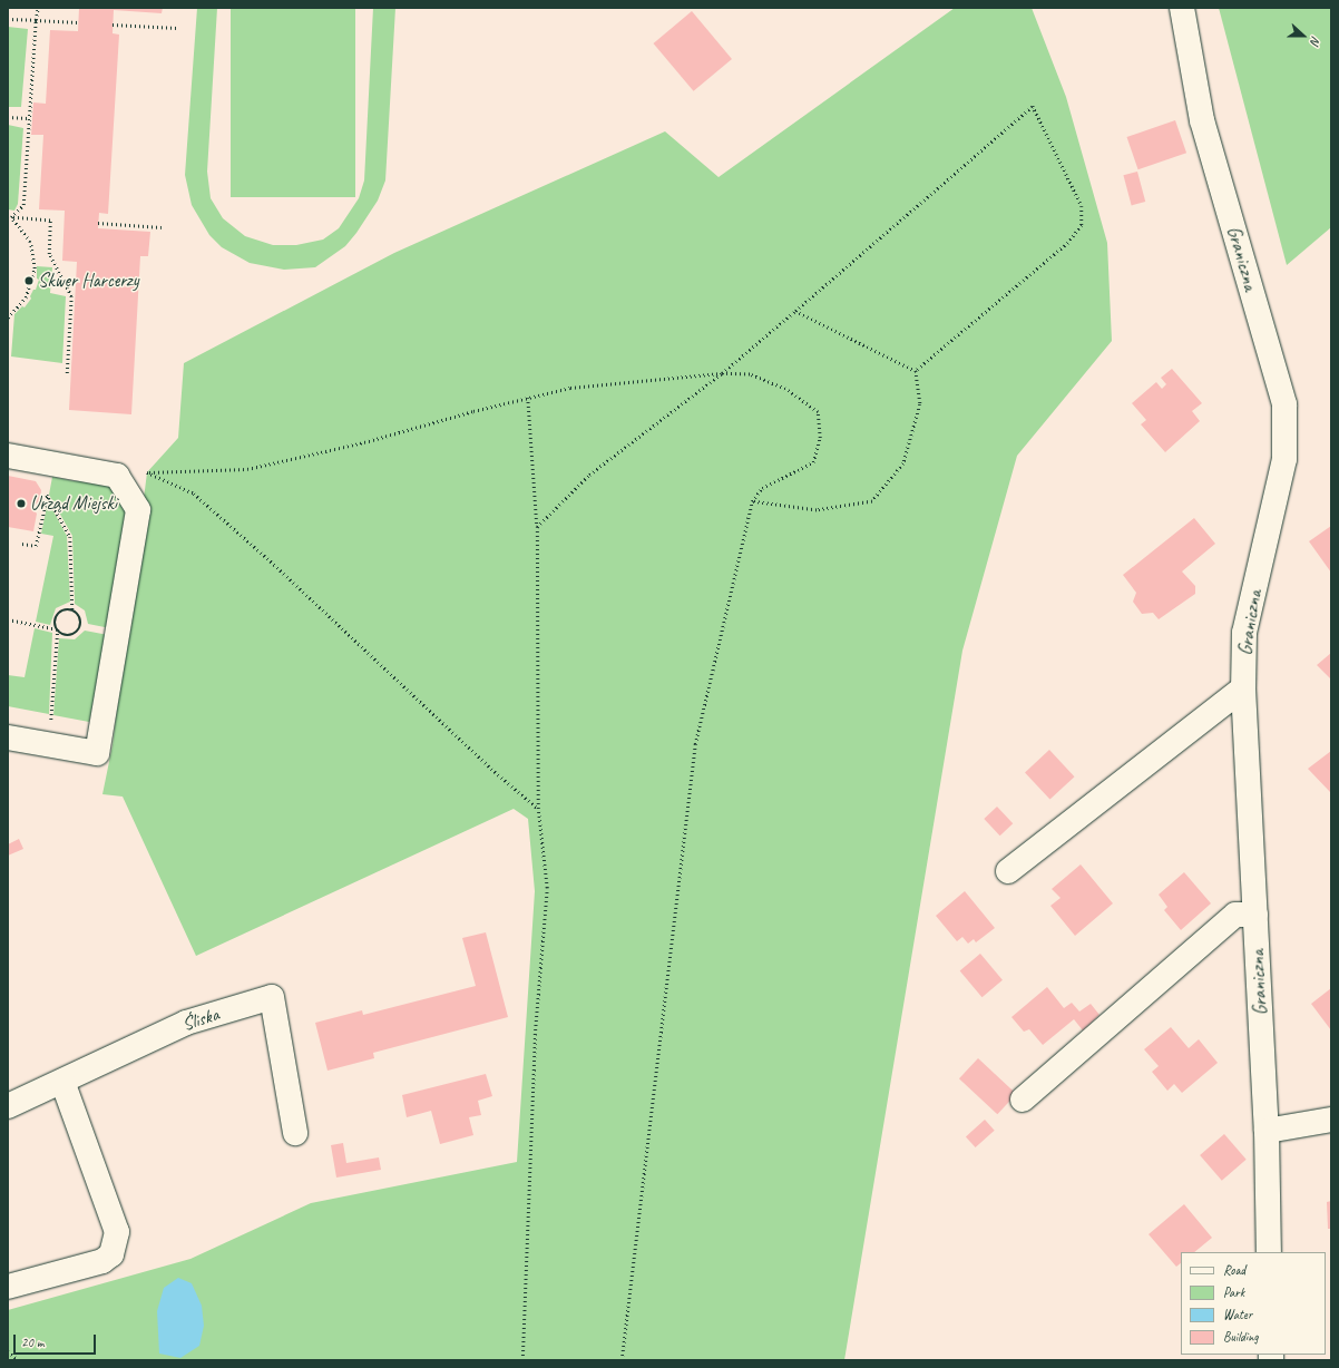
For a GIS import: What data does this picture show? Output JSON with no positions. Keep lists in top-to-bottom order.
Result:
{
  "streets": {
    "street": ["Graniczna", "Śliska"]
  },
  "places": ["Skwer Harcerzy", "Urząd Miejski"],
  "legend": [
    "Road",
    "Park",
    "Water",
    "Building"
  ],
  "scale_bar": "20 m",
  "north": "right"
}
